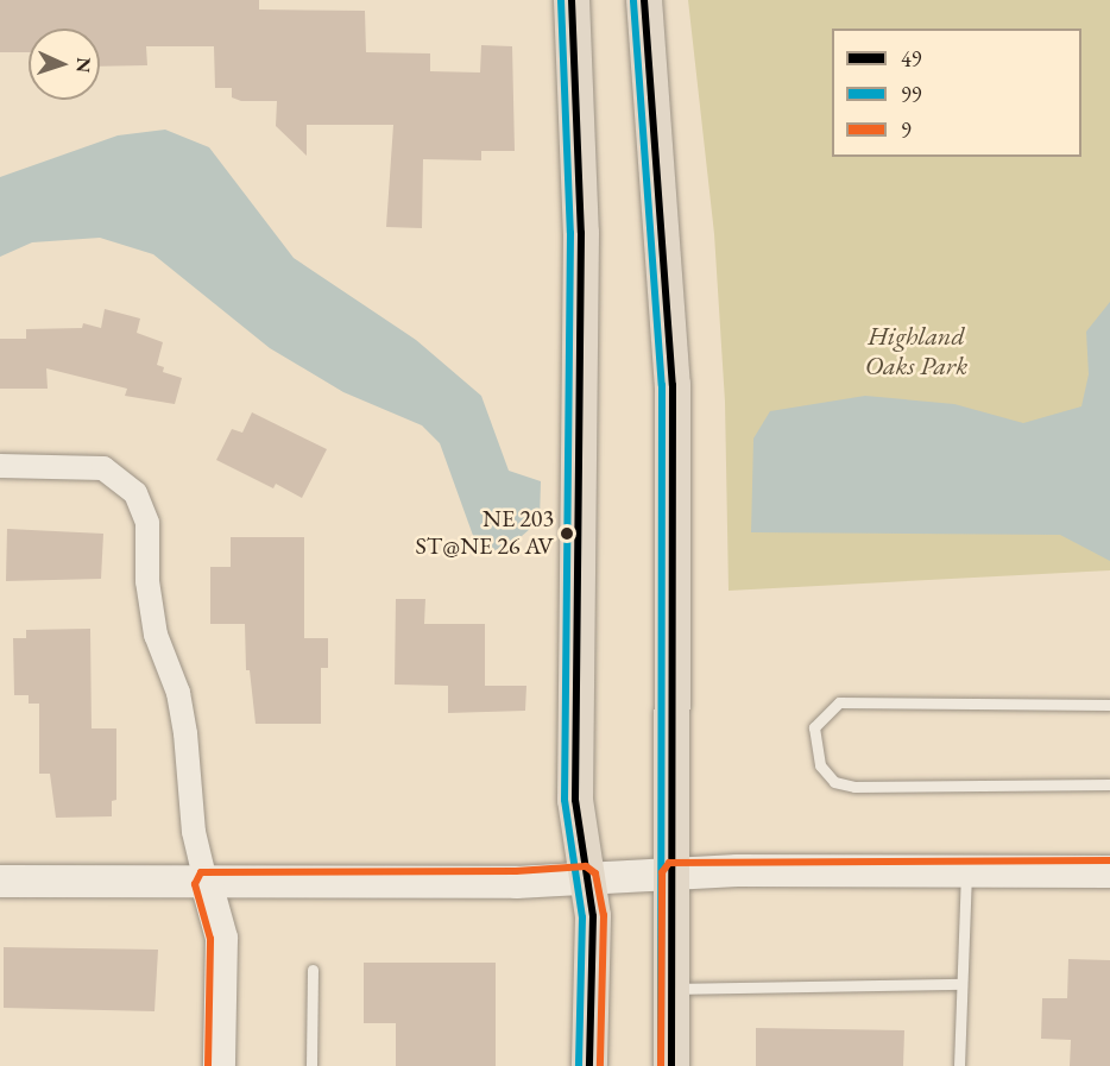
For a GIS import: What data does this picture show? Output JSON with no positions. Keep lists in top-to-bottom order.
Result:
{
  "parks": ["Highland Oaks Park"],
  "places": ["NE 203 ST@NE 26 AV"],
  "lines": ["transit line 49", "transit line 99", "transit line 9"],
  "legend": ["49", "99", "9"],
  "north": "right"
}
